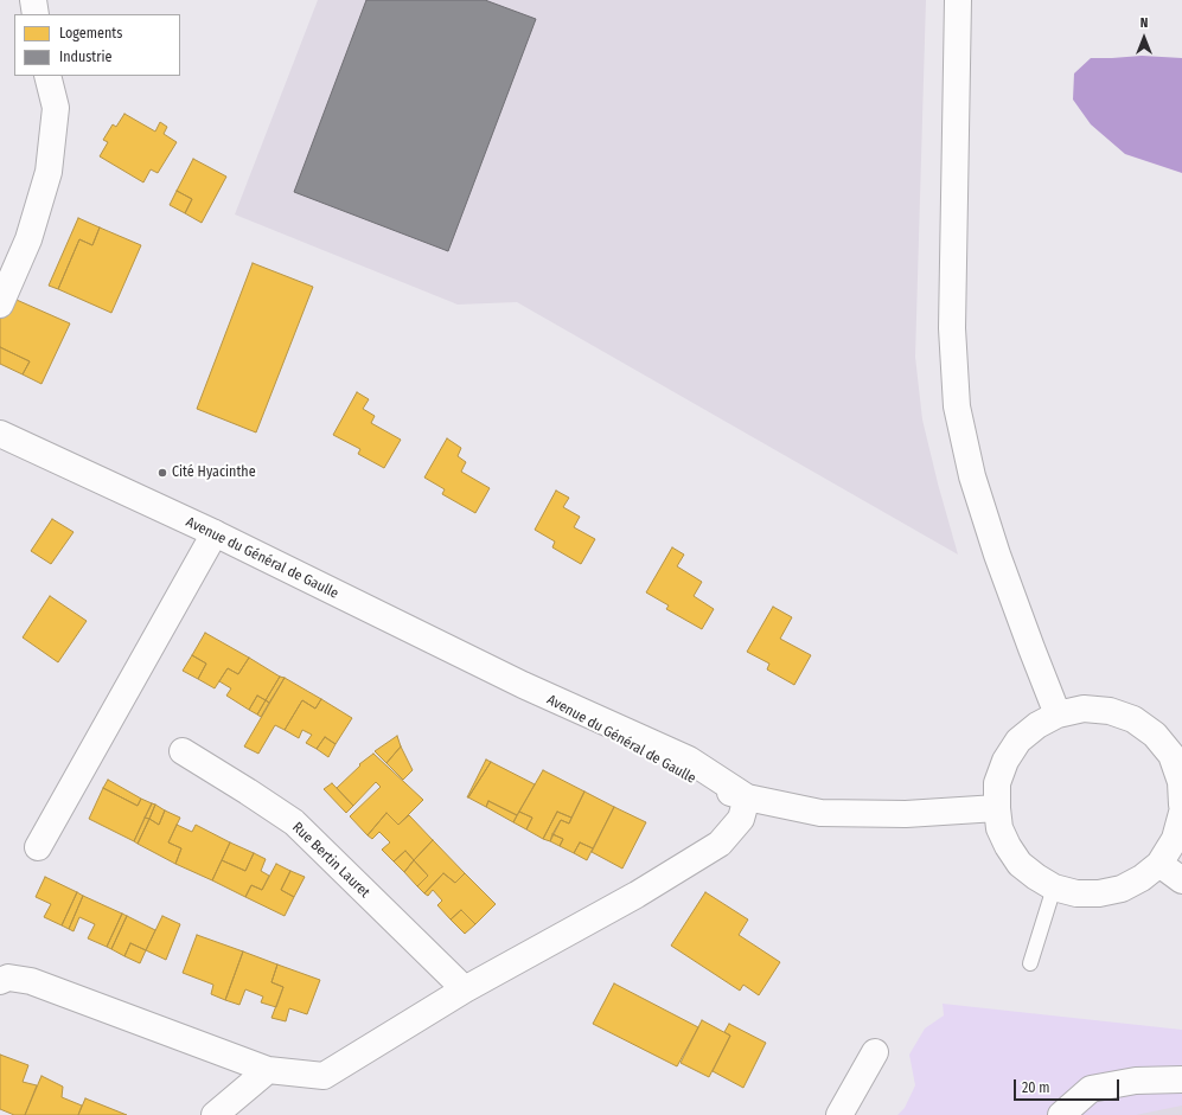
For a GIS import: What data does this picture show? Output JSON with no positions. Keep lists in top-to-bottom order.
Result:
{
  "streets": {
    "main road": ["Avenue du Général de Gaulle", "Rue Bertin Lauret"]
  },
  "places": ["Cité Hyacinthe"],
  "legend": ["Logements", "Industrie"],
  "scale_bar": "20 m",
  "north": "top"
}
